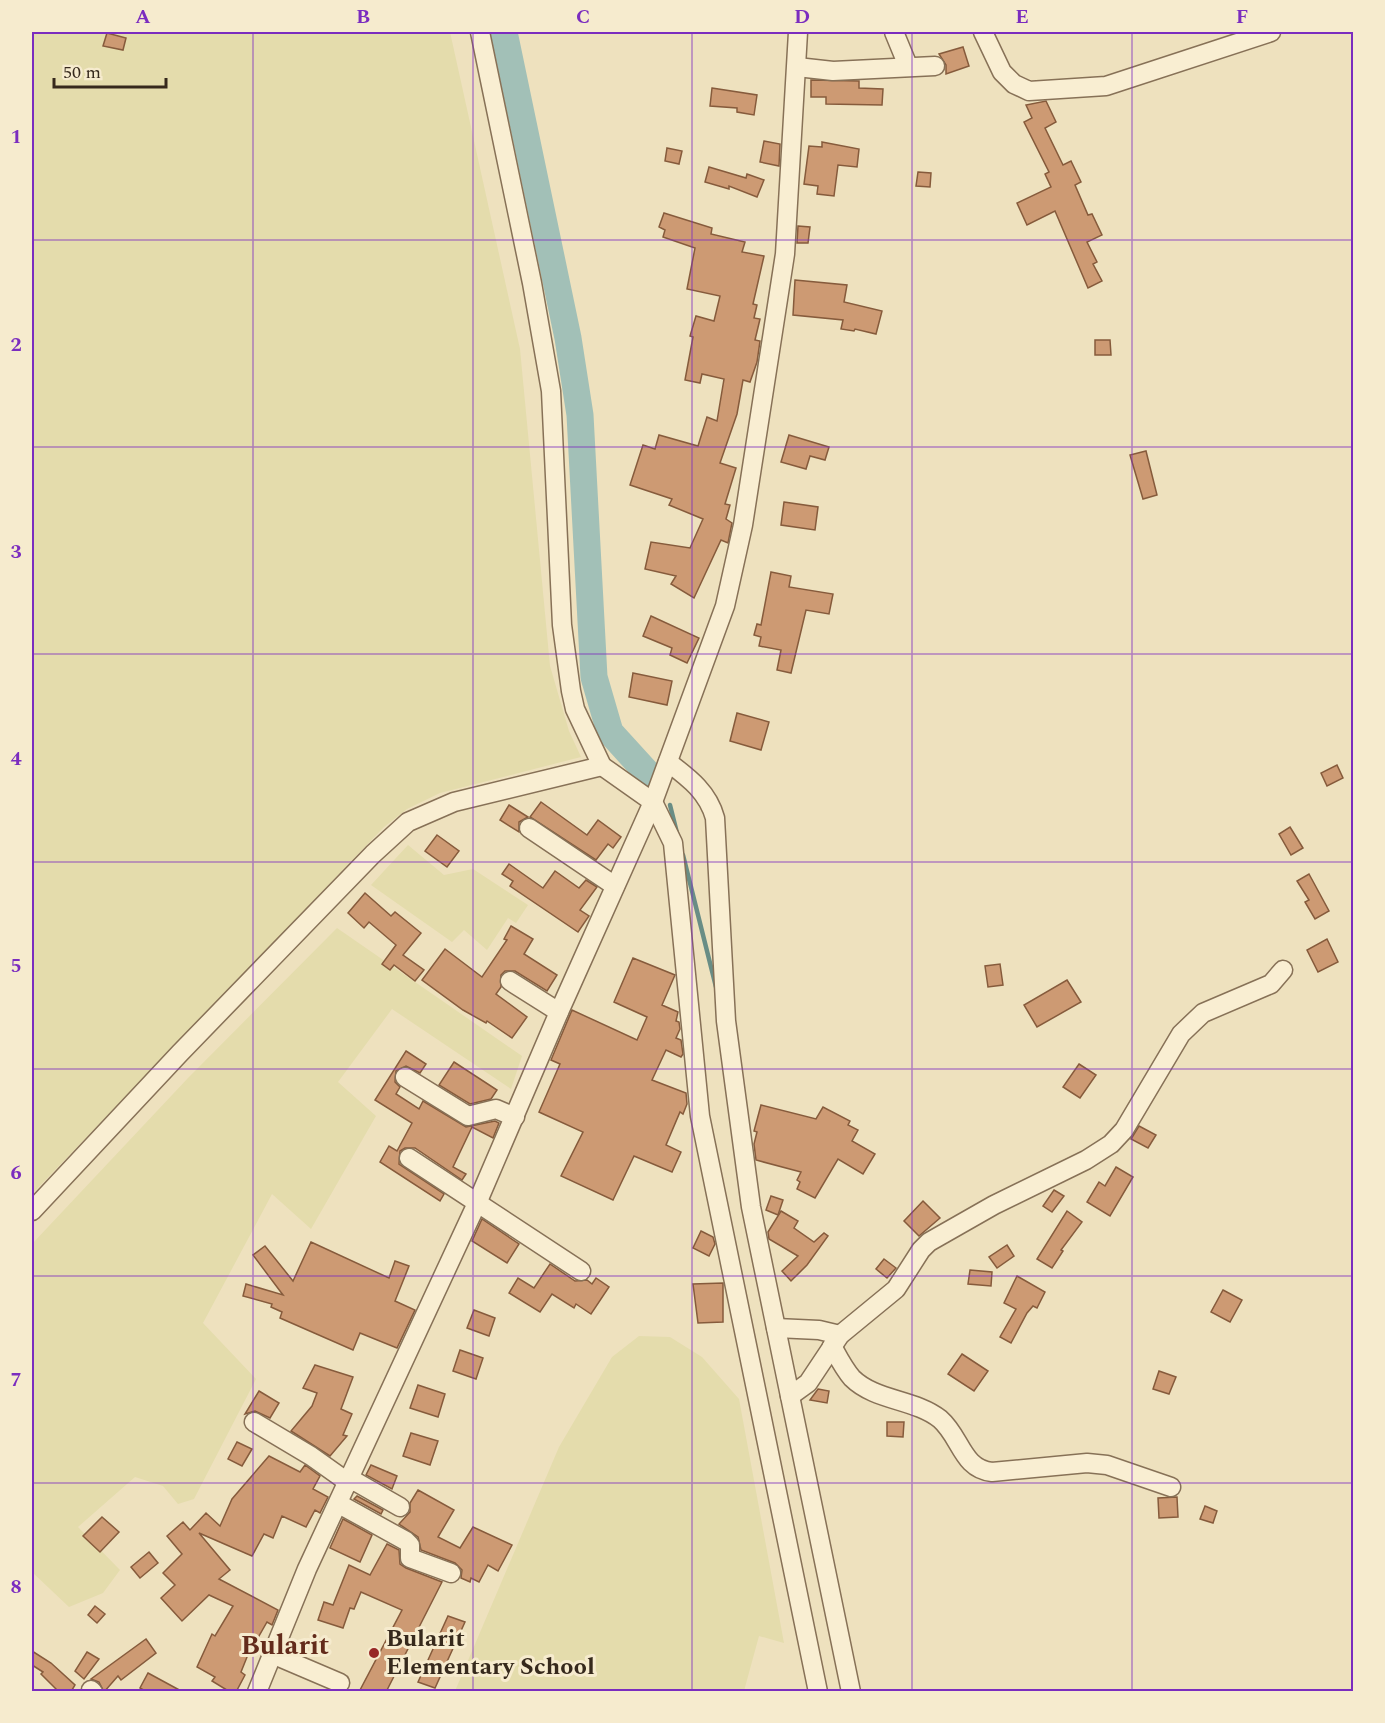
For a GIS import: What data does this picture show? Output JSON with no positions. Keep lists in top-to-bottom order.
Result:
{
  "districts": ["Bularit"],
  "places": ["Bularit Elementary School"],
  "scale_bar": "50 m",
  "grid": {
    "columns": [
      "A",
      "B",
      "C",
      "D",
      "E",
      "F"
    ],
    "rows": [
      "1",
      "2",
      "3",
      "4",
      "5",
      "6",
      "7",
      "8"
    ]
  }
}
